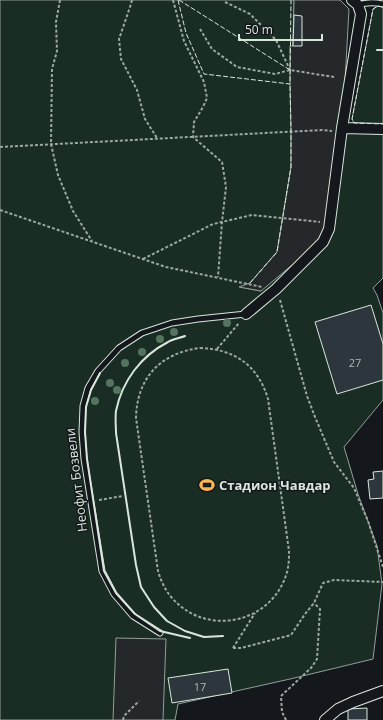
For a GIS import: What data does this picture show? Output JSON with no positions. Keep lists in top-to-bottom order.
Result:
{
  "streets": {
    "lane": ["Неофит Бозвели"]
  },
  "places": {
    "sports": ["Стадион Чавдар"]
  },
  "house_numbers": ["27", "17"],
  "scale_bar": "50 m"
}
